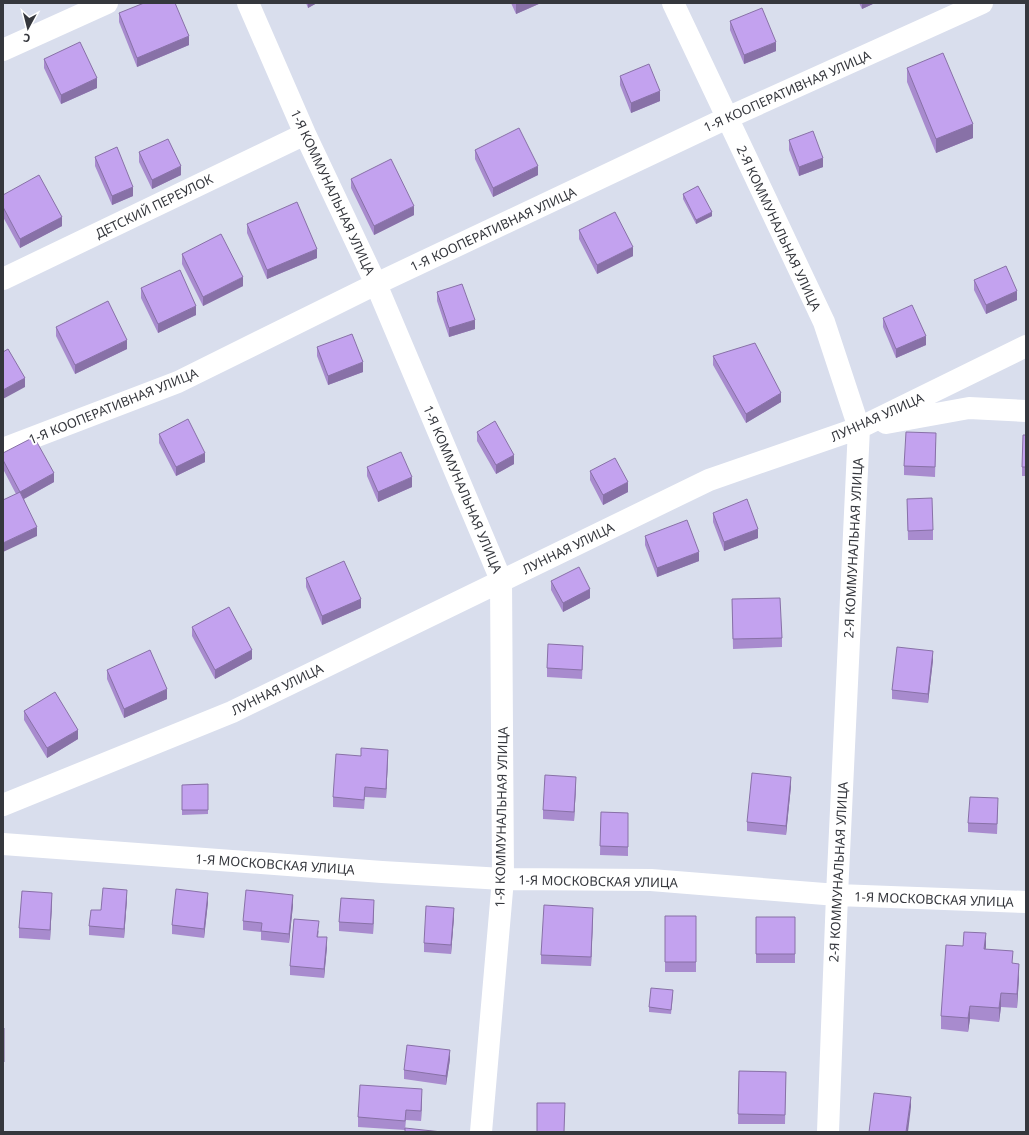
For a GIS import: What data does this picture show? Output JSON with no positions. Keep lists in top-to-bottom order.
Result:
{
  "streets": {
    "street": [
      "1-Я КООПЕРАТИВНАЯ УЛИЦА",
      "1-Я КОММУНАЛЬНАЯ УЛИЦА",
      "ДЕТСКИЙ ПЕРЕУЛОК",
      "2-Я КОММУНАЛЬНАЯ УЛИЦА",
      "ЛУННАЯ УЛИЦА",
      "1-Я МОСКОВСКАЯ УЛИЦА"
    ]
  },
  "crossings": [
    ["1-Я КООПЕРАТИВНАЯ УЛИЦА", "1-Я КОММУНАЛЬНАЯ УЛИЦА"],
    ["1-Я КООПЕРАТИВНАЯ УЛИЦА", "2-Я КОММУНАЛЬНАЯ УЛИЦА"],
    ["1-Я КОММУНАЛЬНАЯ УЛИЦА", "ДЕТСКИЙ ПЕРЕУЛОК"],
    ["1-Я КОММУНАЛЬНАЯ УЛИЦА", "ЛУННАЯ УЛИЦА"],
    ["1-Я КОММУНАЛЬНАЯ УЛИЦА", "1-Я МОСКОВСКАЯ УЛИЦА"],
    ["2-Я КОММУНАЛЬНАЯ УЛИЦА", "ЛУННАЯ УЛИЦА"],
    ["2-Я КОММУНАЛЬНАЯ УЛИЦА", "1-Я МОСКОВСКАЯ УЛИЦА"]
  ],
  "north": "bottom"
}
